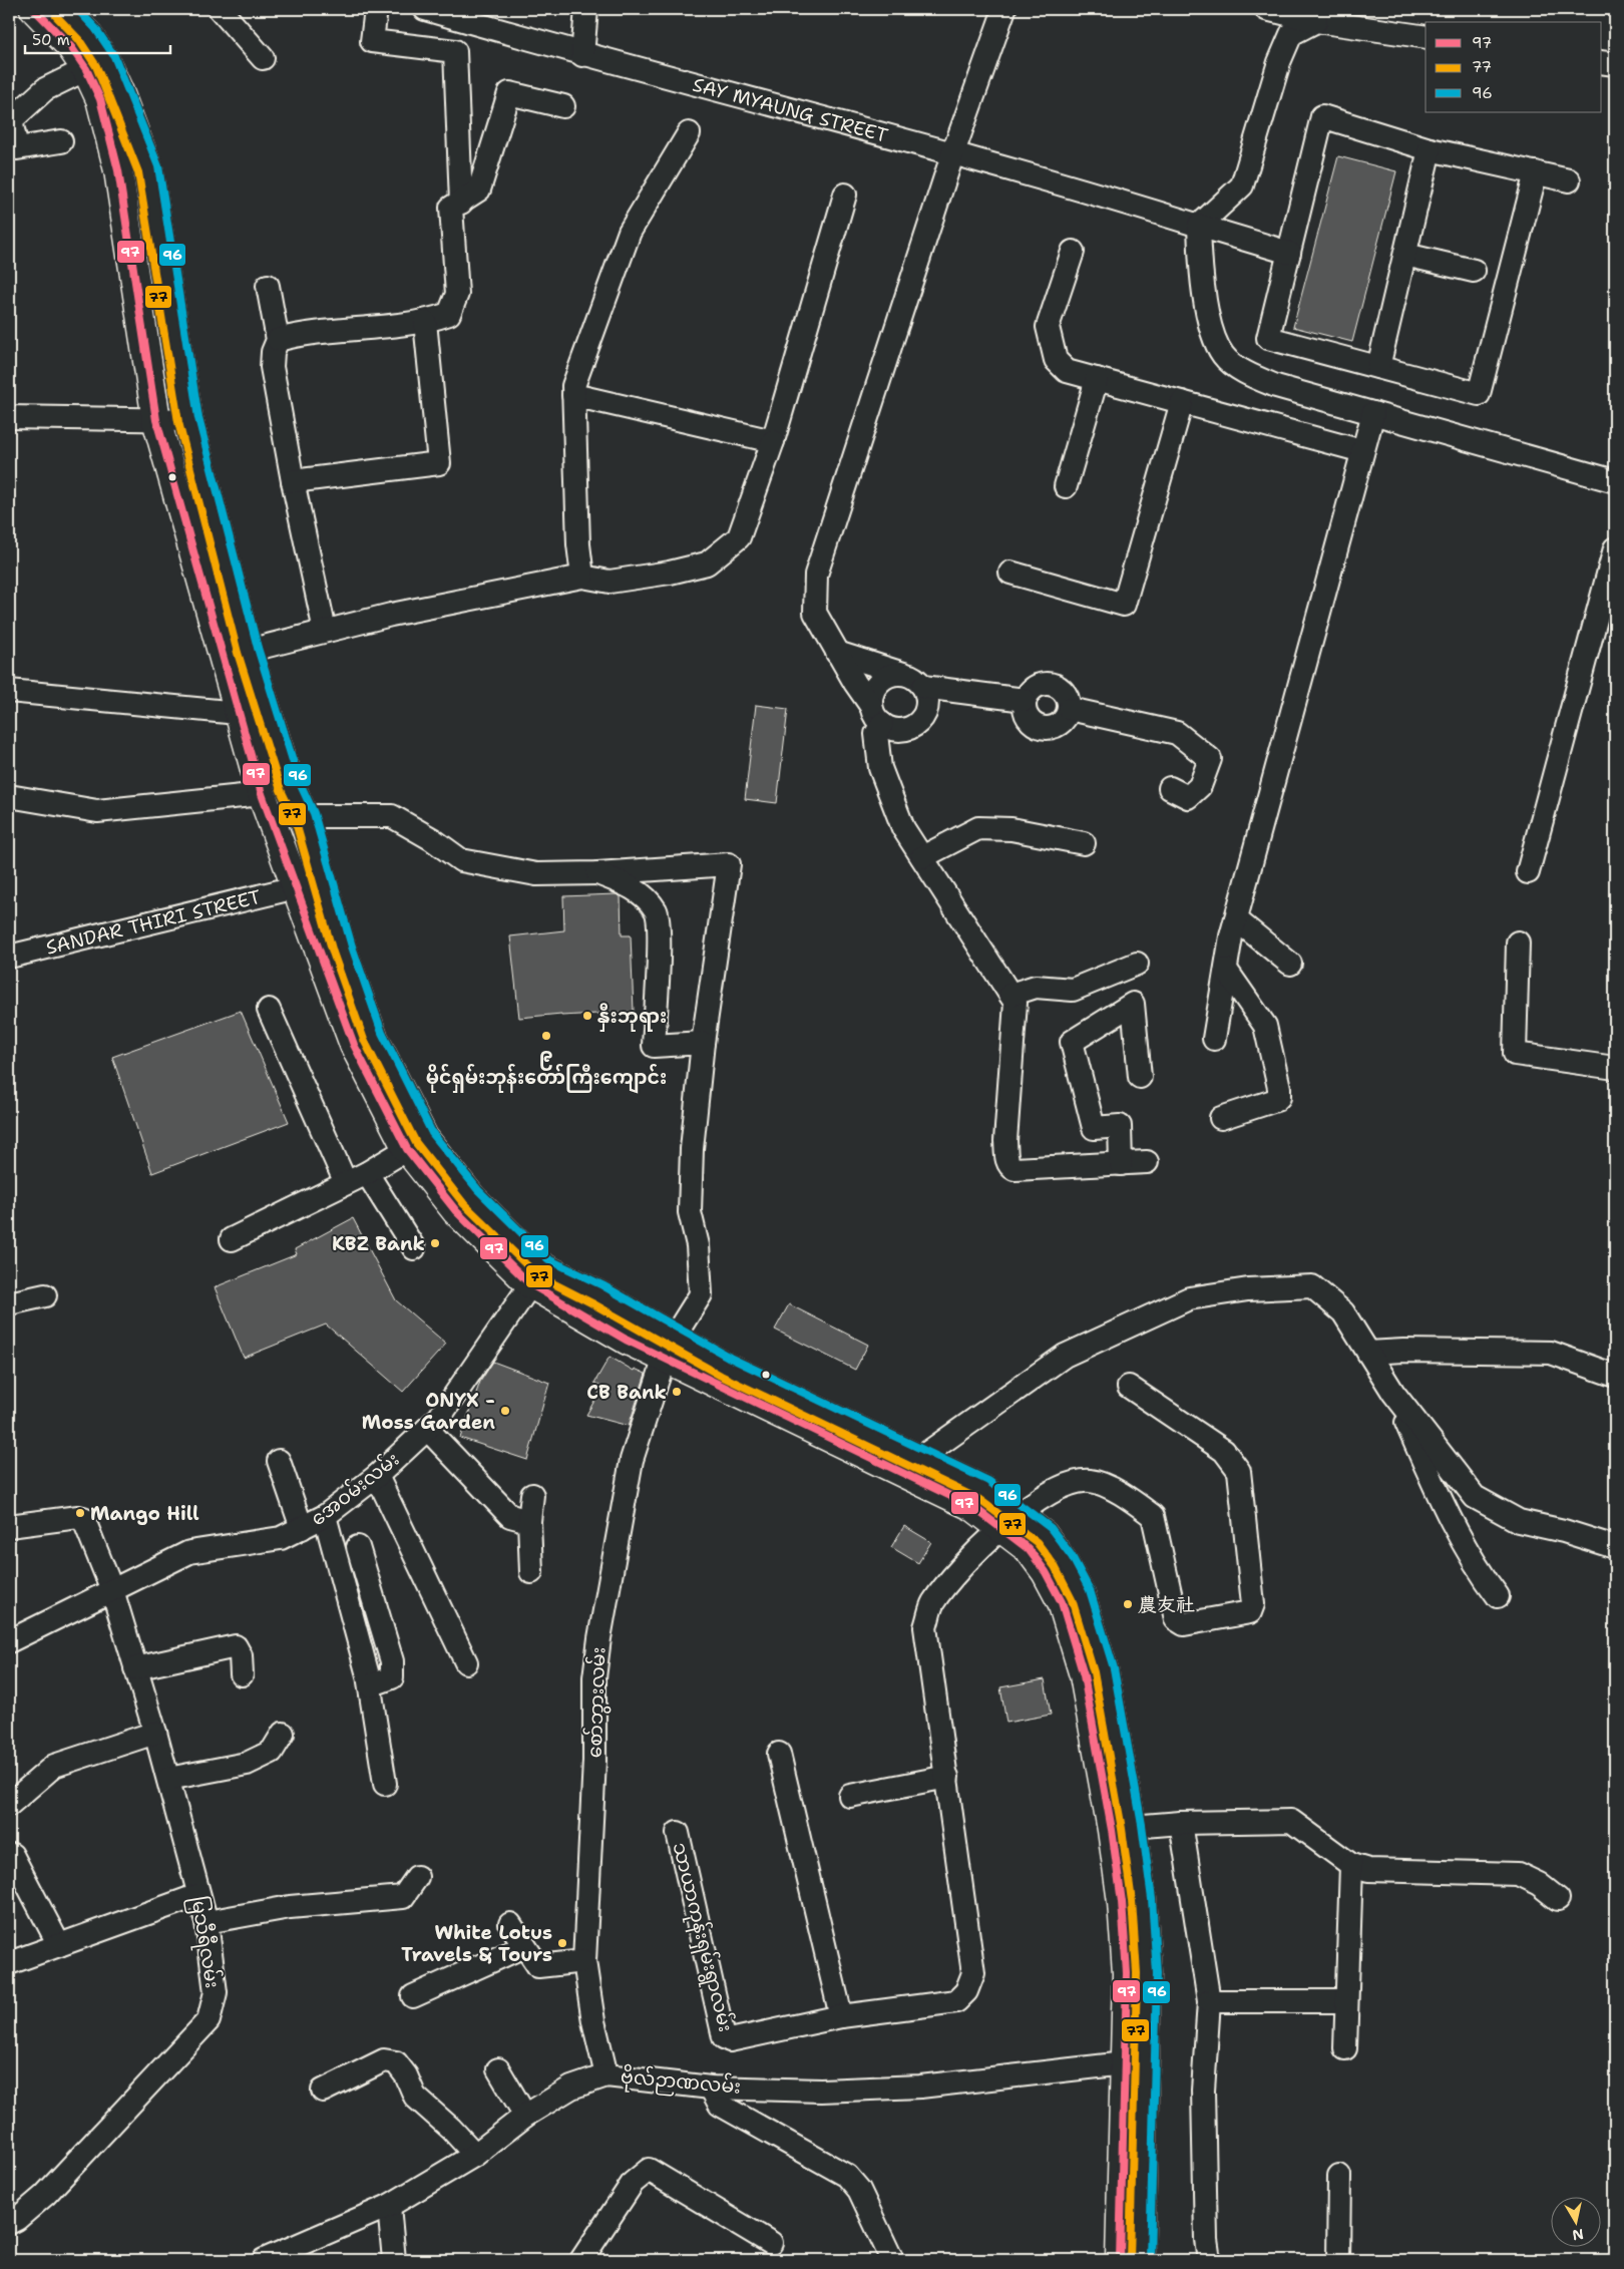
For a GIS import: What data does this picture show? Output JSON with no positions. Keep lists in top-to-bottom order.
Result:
{
  "streets": {
    "street": [
      "SAY MYAUNG STREET",
      "SANDAR THIRI STREET",
      "အေဝမ်းလမ်း",
      "စော်ဘွားလမ်း",
      "သာယာကုန်းရှမ်းရွာလမ်း",
      "မြသီရီလမ်း",
      "ဗိုလ်ဉာဏလမ်း"
    ]
  },
  "crossings": [
    ["အေဝမ်းလမ်း", "မြသီရီလမ်း"],
    ["စော်ဘွားလမ်း", "ဗိုလ်ဉာဏလမ်း"]
  ],
  "places": [
    "နှီးဘုရား",
    "၉ မိုင်ရှမ်းဘုန်းတော်ကြီးကျောင်း",
    "KBZ Bank",
    "CB Bank",
    "ONYX - Moss Garden",
    "Mango Hill",
    "農友社",
    "White Lotus Travels & Tours"
  ],
  "lines": ["transit line 97", "transit line 96", "transit line 77"],
  "legend": ["97", "77", "96"],
  "scale_bar": "50 m",
  "north": "bottom"
}
